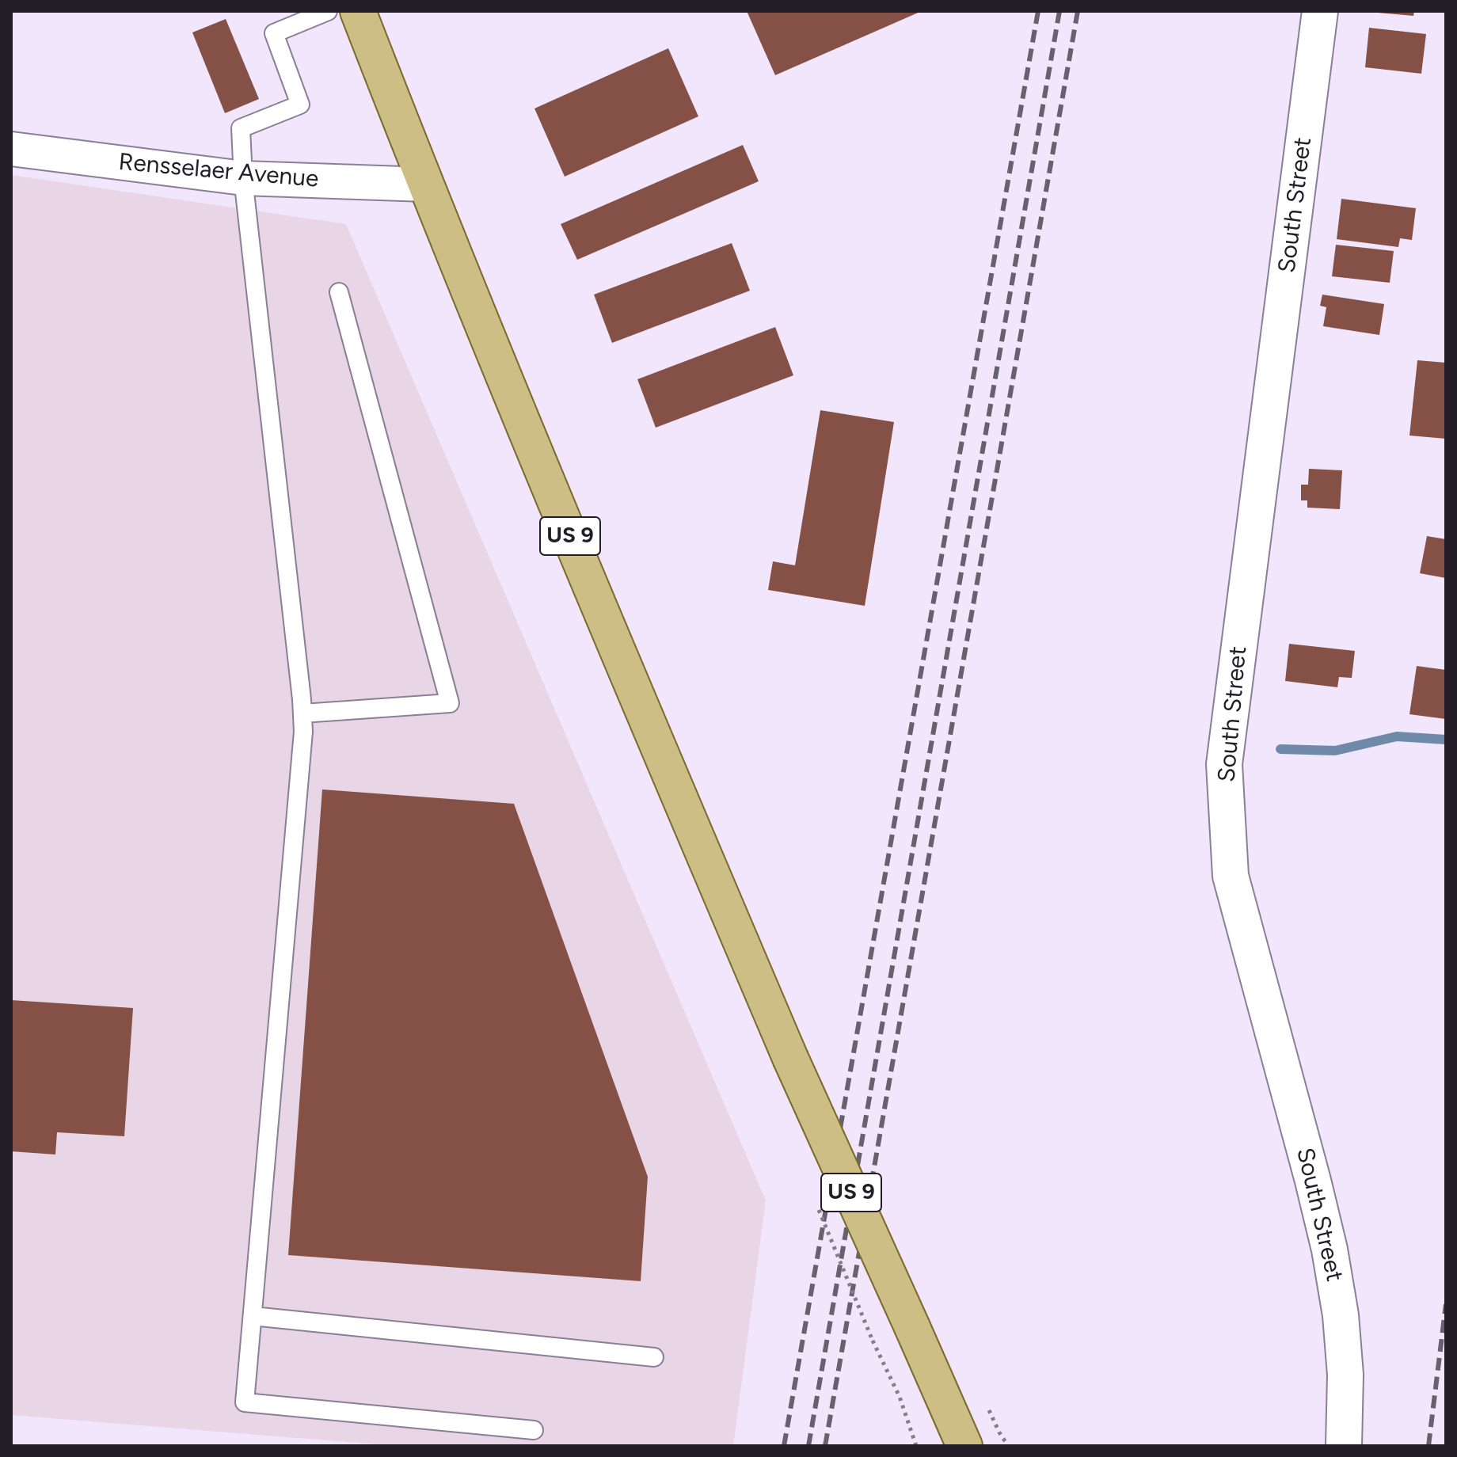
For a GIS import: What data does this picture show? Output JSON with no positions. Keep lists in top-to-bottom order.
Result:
{
  "streets": {
    "main road": ["US 9"],
    "street": ["Rensselaer Avenue", "South Street"]
  },
  "crossings": [
    ["Rensselaer Avenue", "US 9"]
  ]
}
